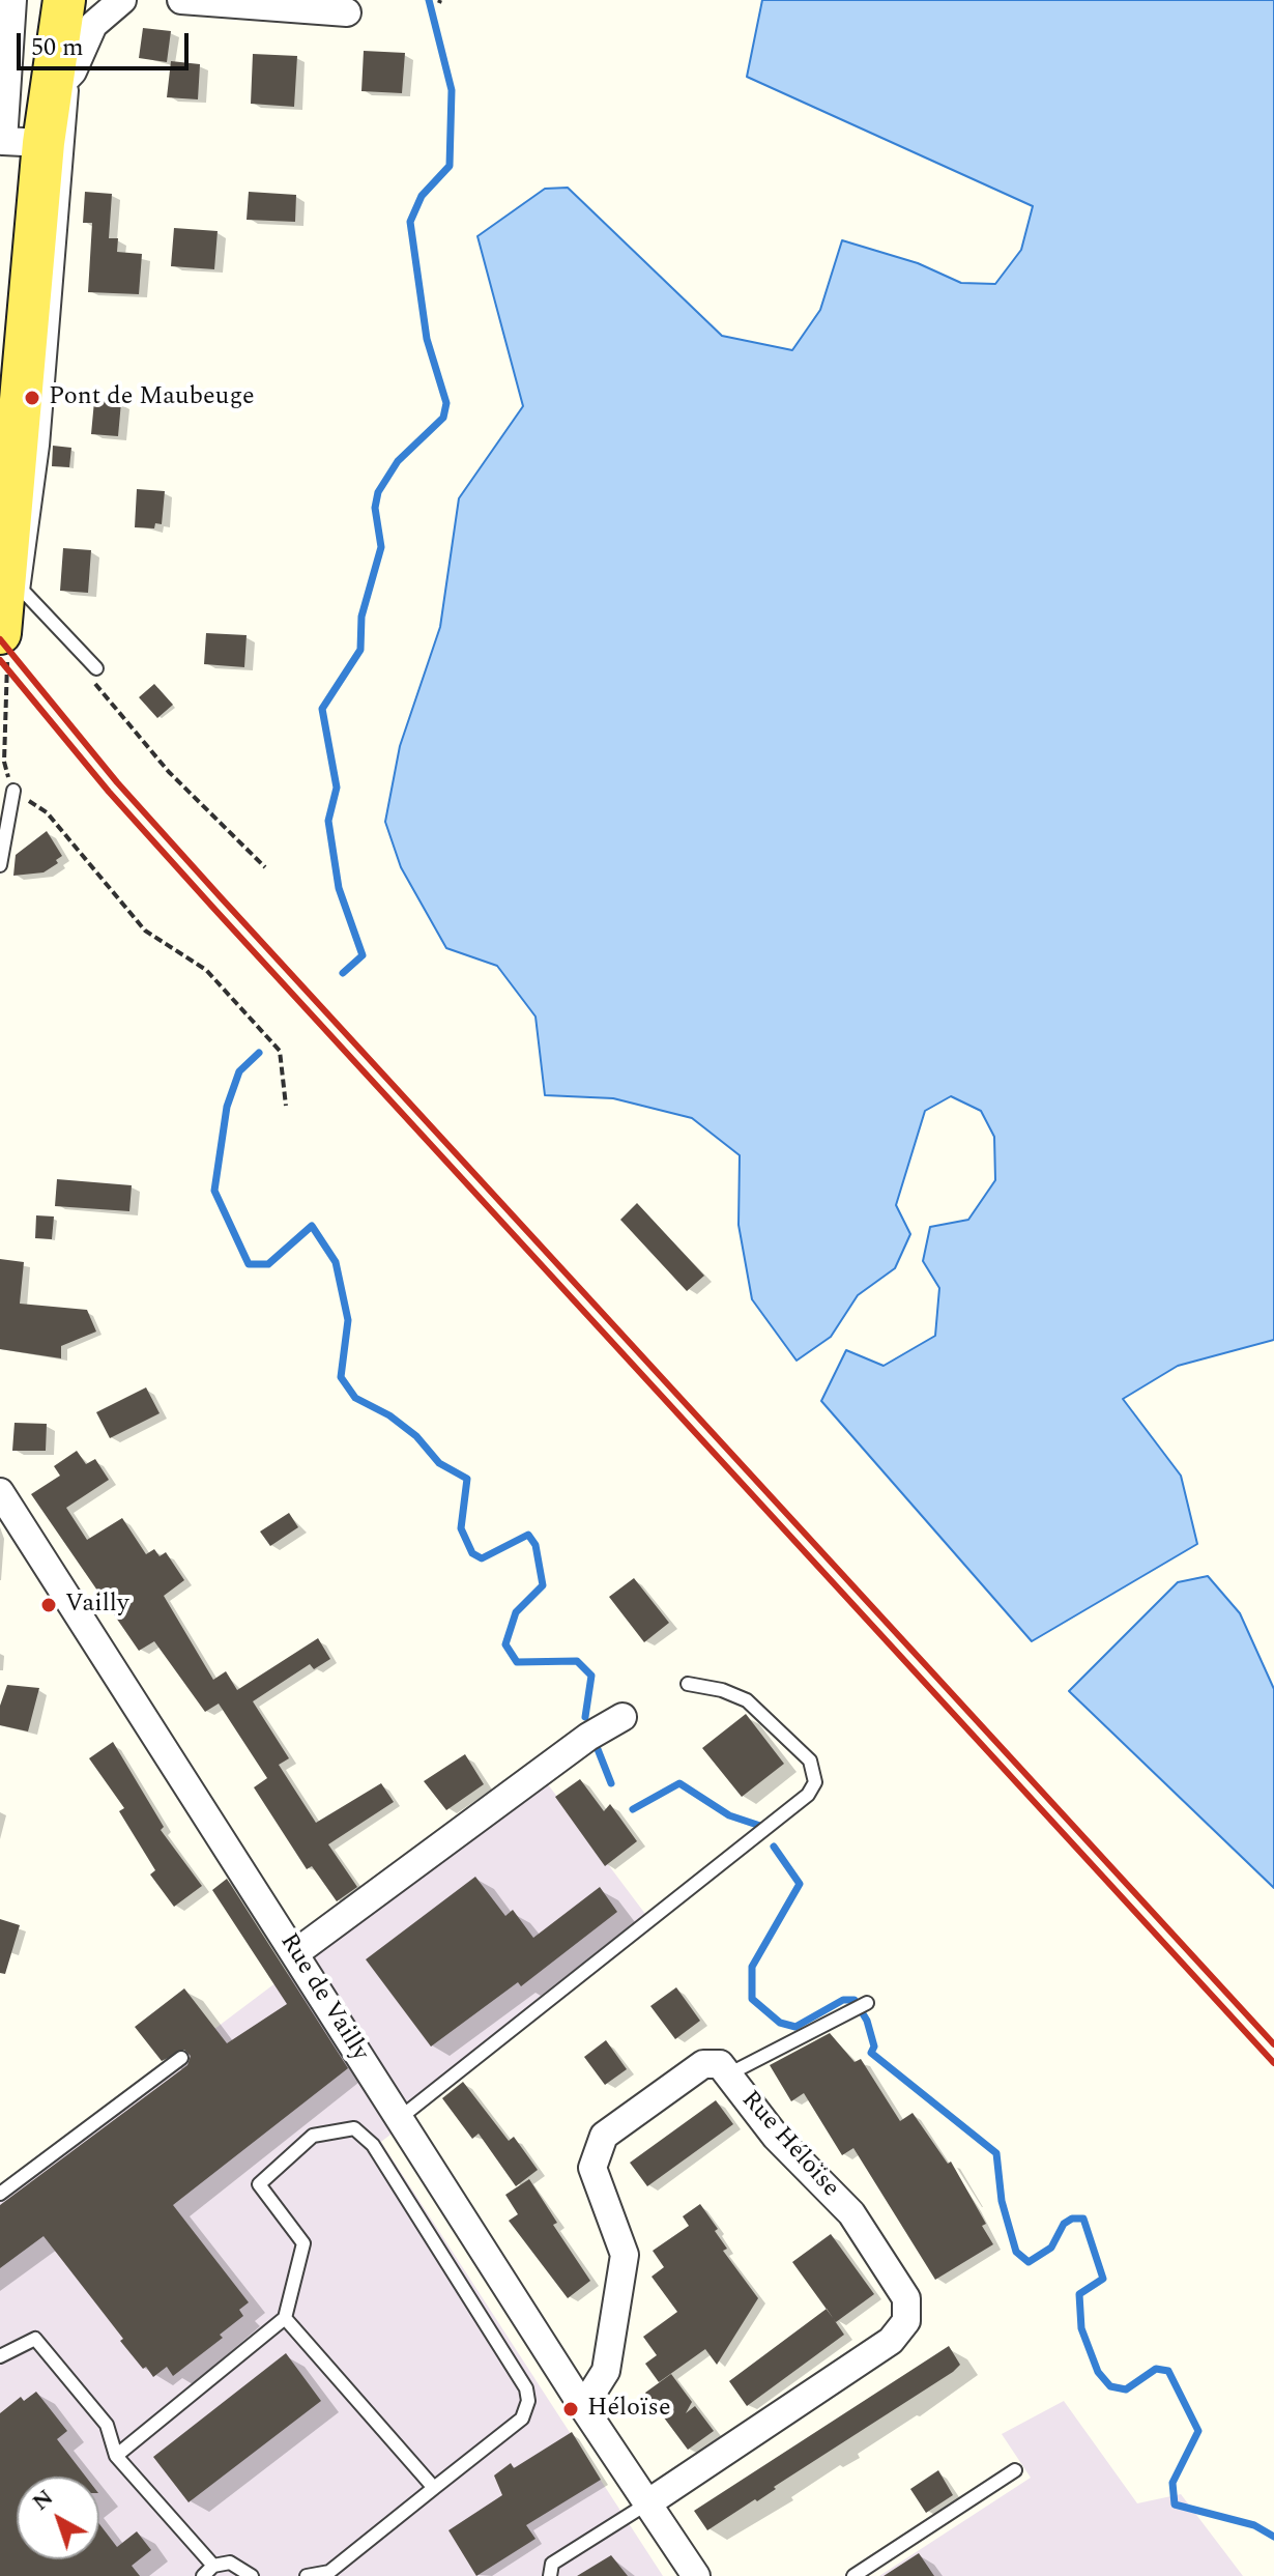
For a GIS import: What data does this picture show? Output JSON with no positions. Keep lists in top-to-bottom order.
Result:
{
  "streets": {
    "street": ["Rue de Vailly", "Rue Héloïse"]
  },
  "crossings": [
    ["Rue de Vailly", "Rue Héloïse"]
  ],
  "places": ["Pont de Maubeuge", "Vailly", "Héloïse"],
  "scale_bar": "50 m",
  "north": "top left"
}
